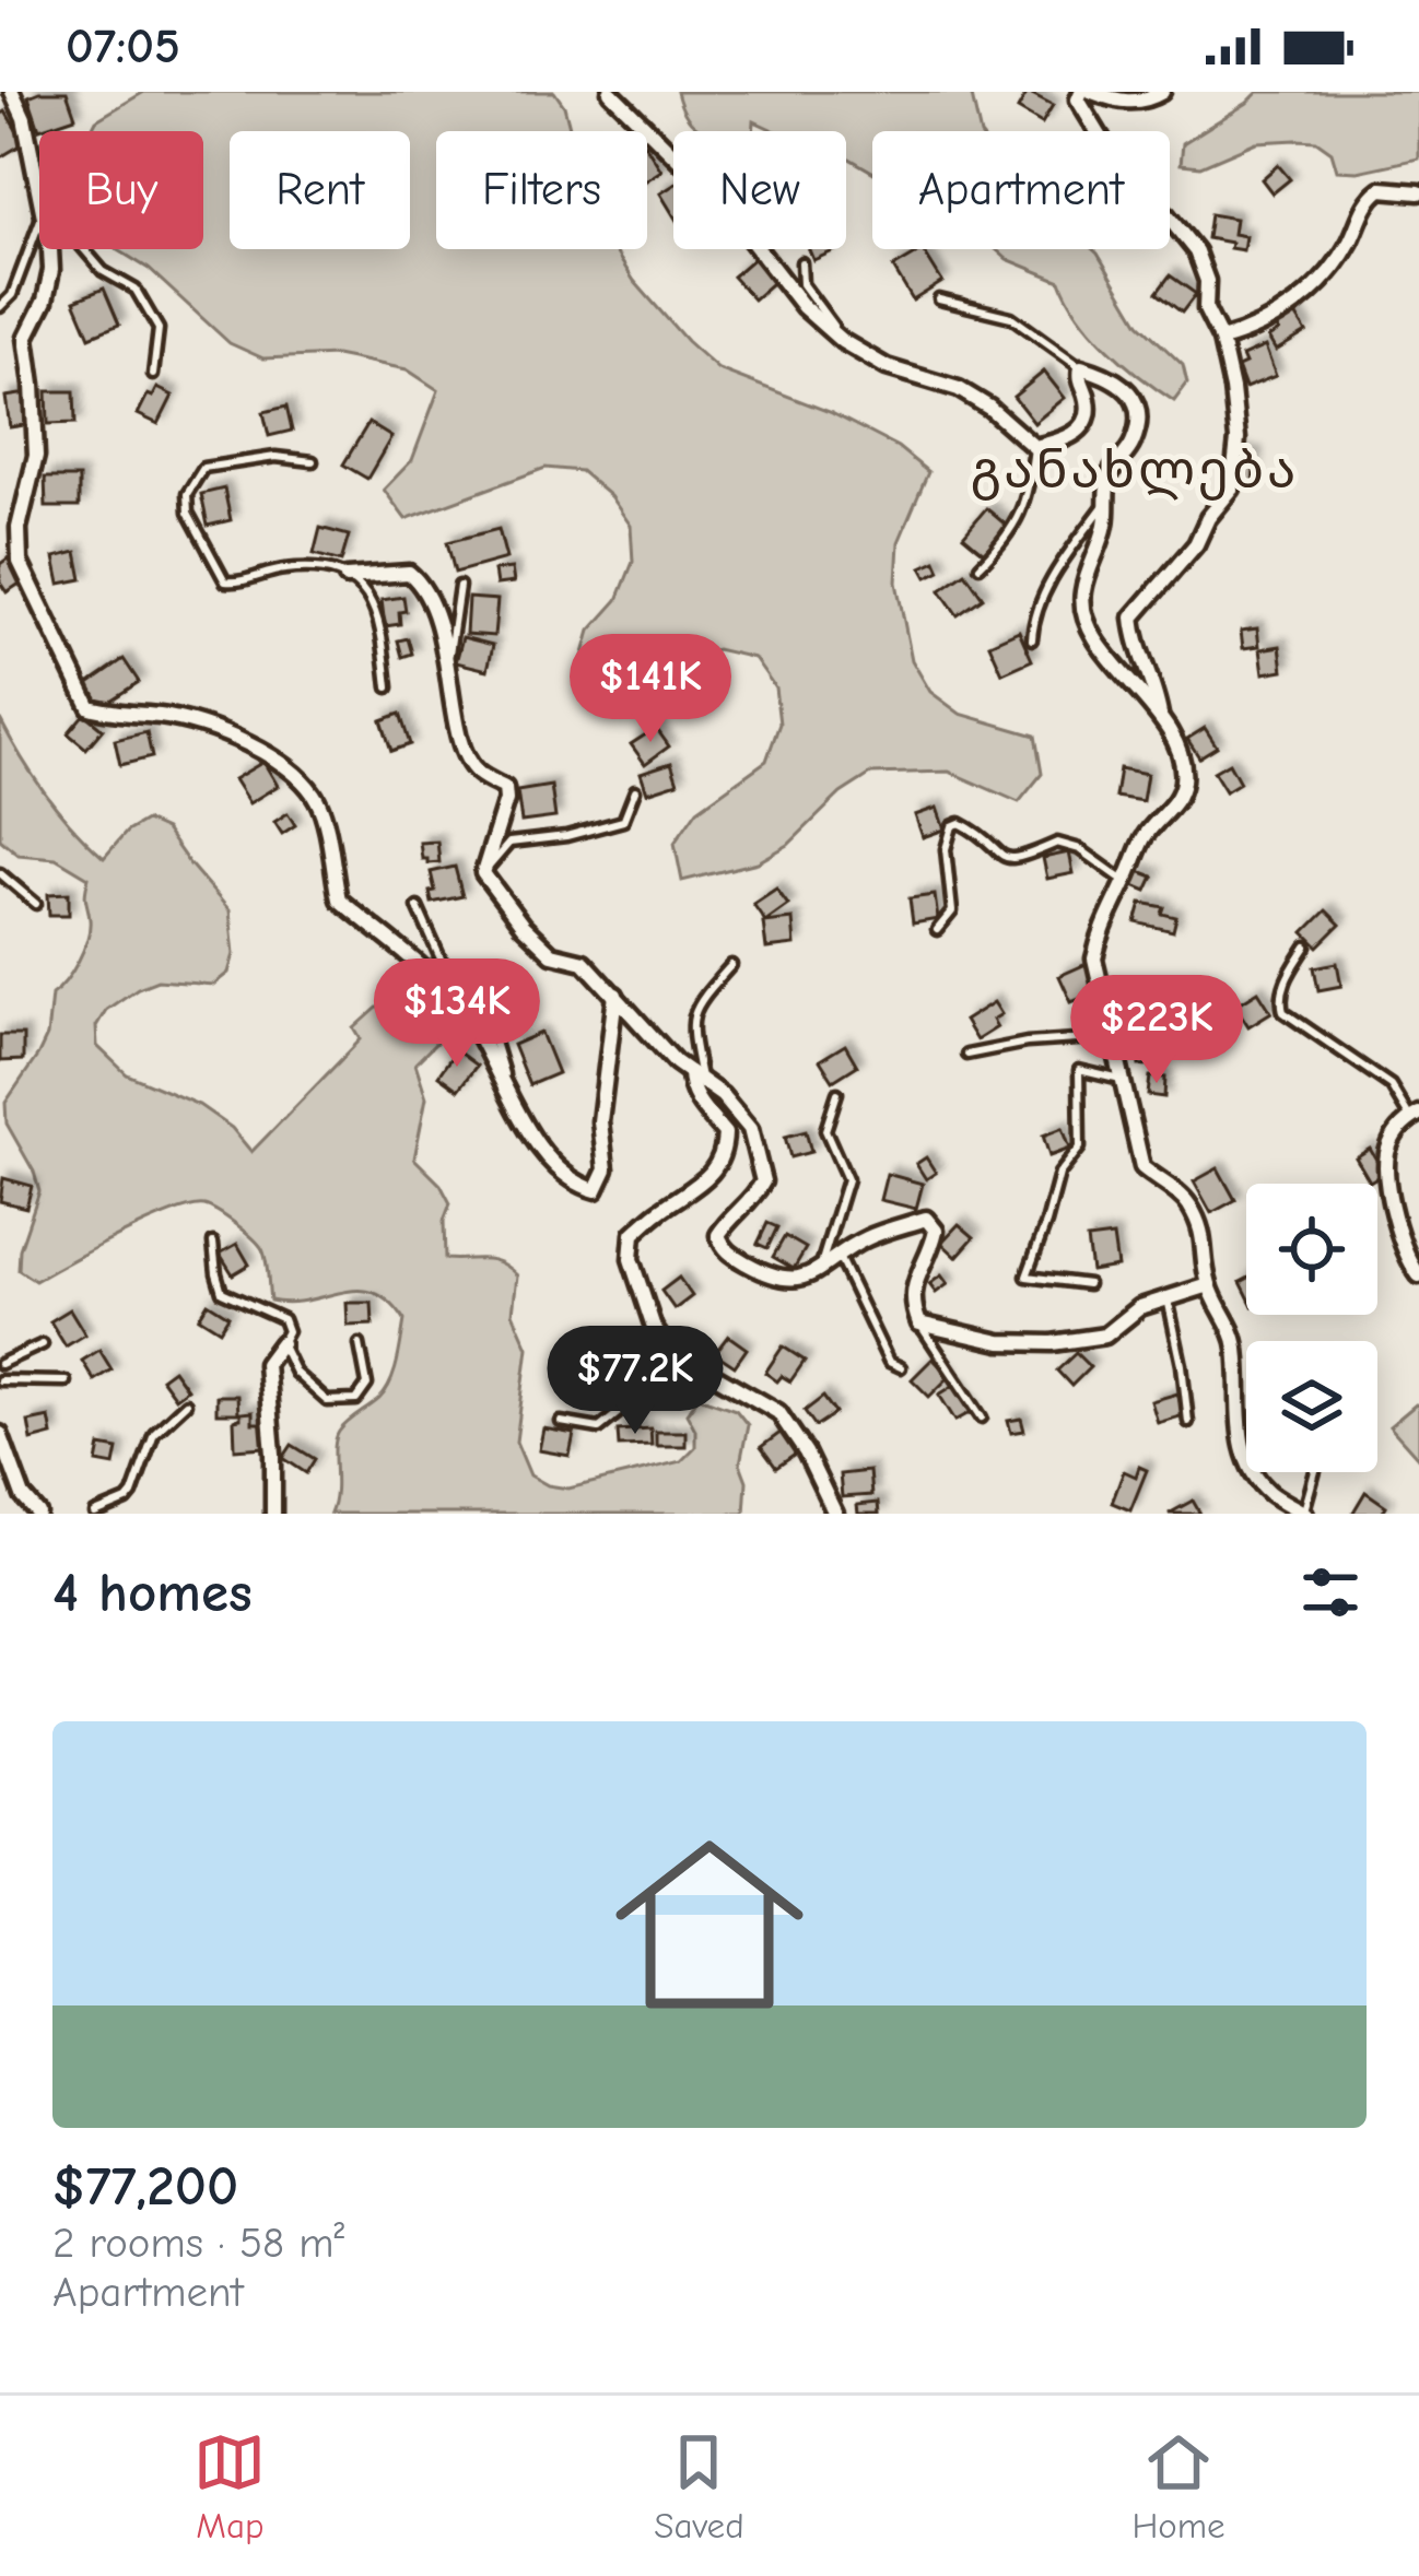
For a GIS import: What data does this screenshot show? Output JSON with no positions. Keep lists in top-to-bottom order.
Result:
{
  "districts": ["განახლება"],
  "page": {
    "status": "07:05",
    "chip": [
      "Buy",
      "Rent",
      "Filters",
      "New",
      "Apartment"
    ],
    "price": [
      "$141K",
      "$134K",
      "$223K",
      "$77.2K"
    ],
    "heading": "4 homes",
    "list": [
      {
        "name": "$77,200",
        "note": "2 rooms · 58 m² · Apartment"
      }
    ],
    "tabs": ["Map", "Saved", "Home"]
  }
}
